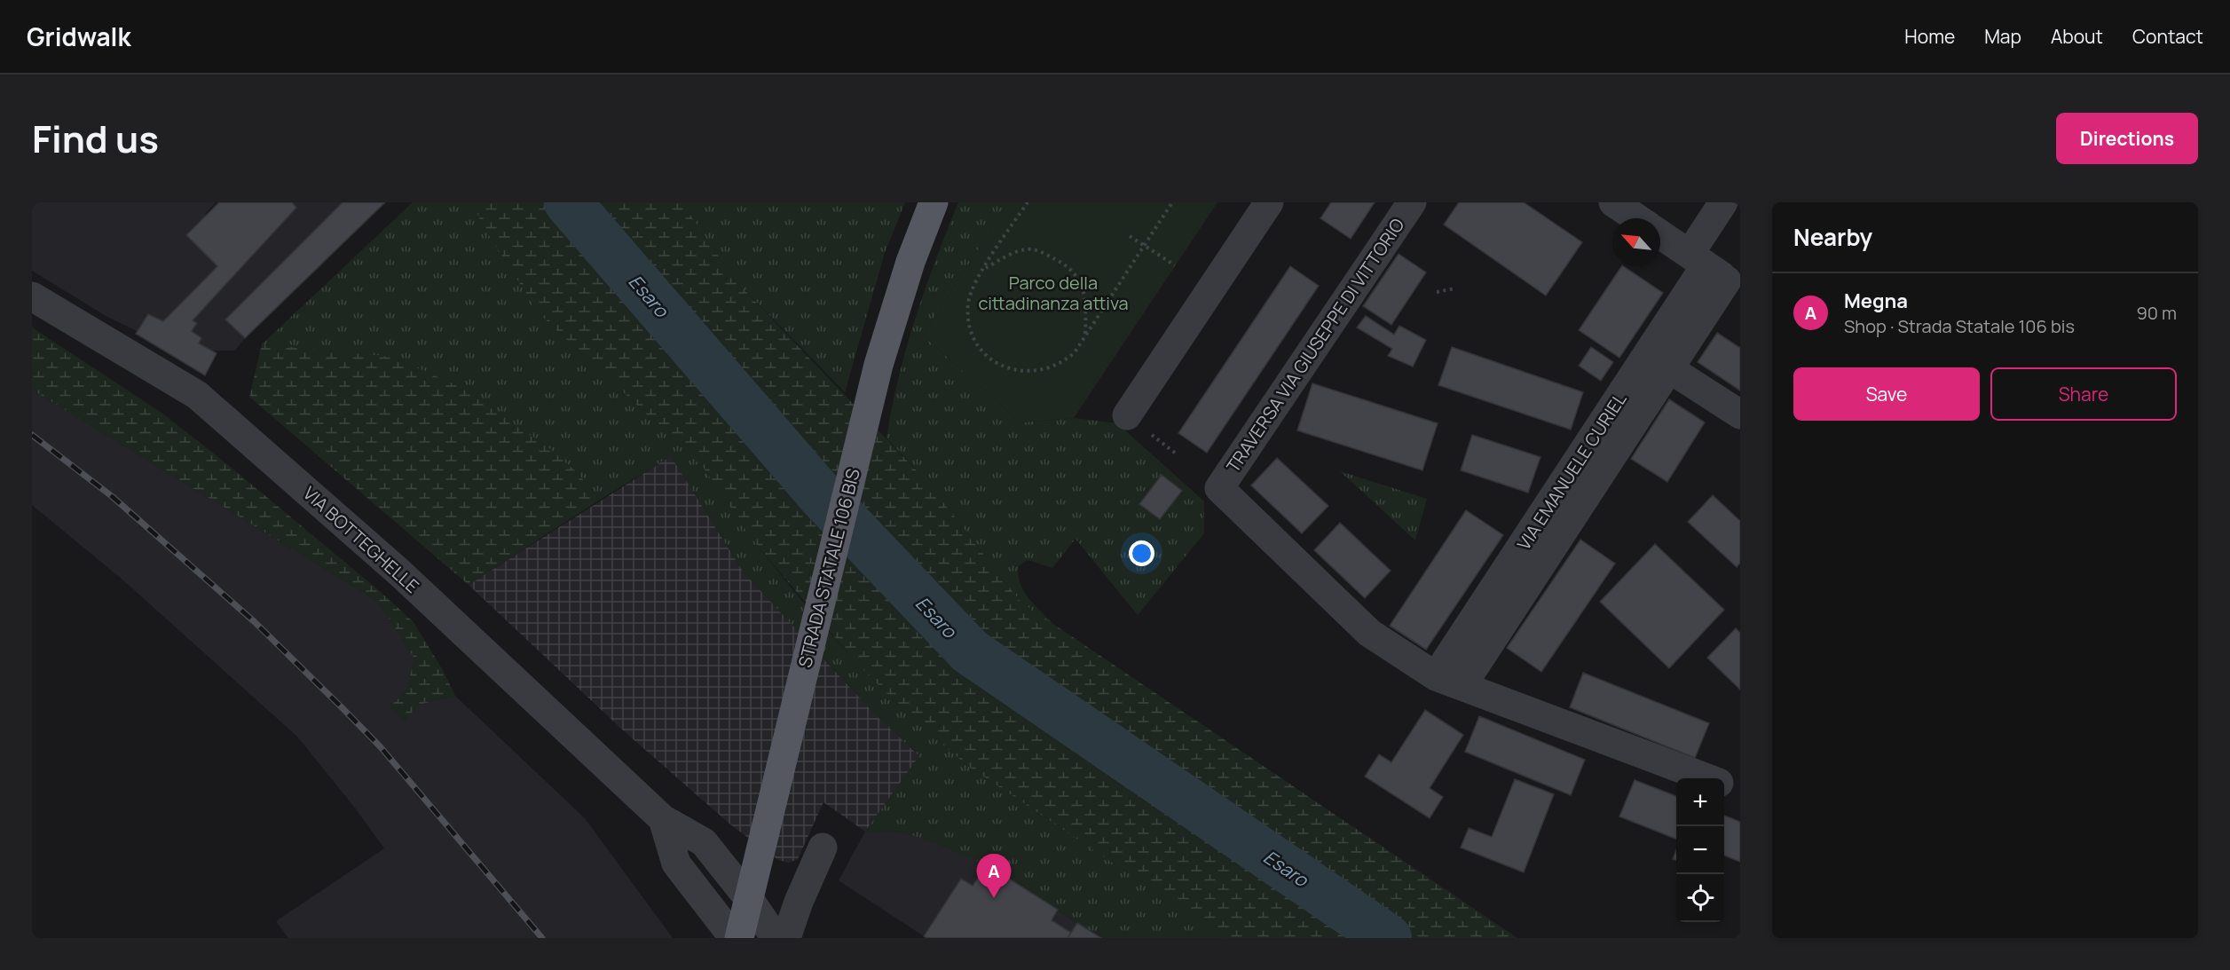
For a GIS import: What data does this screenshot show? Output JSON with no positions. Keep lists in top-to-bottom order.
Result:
{
  "streets": {
    "main road": ["STRADA STATALE 106 BIS"],
    "street": ["TRAVERSA VIA GIUSEPPE DI VITTORIO", "VIA EMANUELE CURIEL", "VIA BOTTEGHELLE"]
  },
  "crossings": [
    ["TRAVERSA VIA GIUSEPPE DI VITTORIO", "VIA EMANUELE CURIEL"]
  ],
  "water": ["Esaro"],
  "parks": ["Parco della cittadinanza attiva"],
  "north": "top left",
  "page": {
    "header": "Gridwalk",
    "nav": [
      "Home",
      "Map",
      "About",
      "Contact"
    ],
    "title": "Find us",
    "buttons": [
      "Directions",
      ["Save", "Share"]
    ],
    "heading": "Nearby",
    "list": [
      {
        "mark": "A",
        "name": "Megna",
        "note": "Shop · Strada Statale 106 bis",
        "value": "90 m"
      }
    ],
    "map_buttons": ["+", "−"],
    "pins": "A"
  }
}
